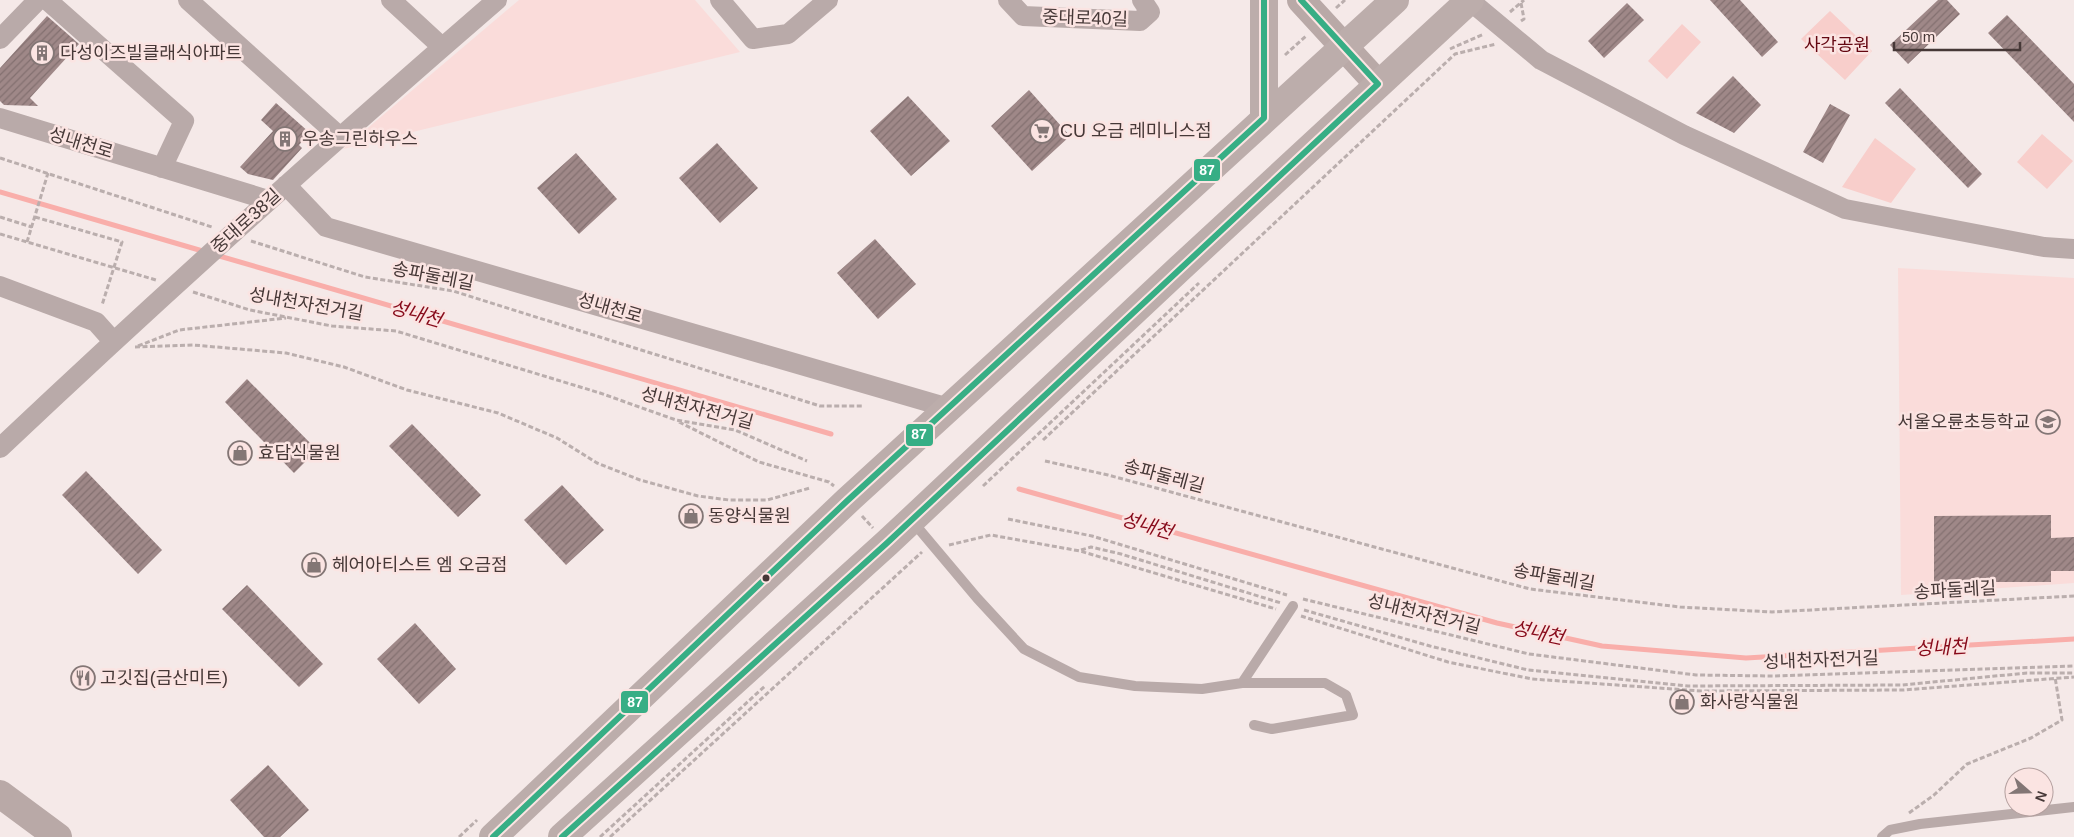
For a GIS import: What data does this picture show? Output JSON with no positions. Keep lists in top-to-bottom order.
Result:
{
  "streets": {
    "street": ["중대로40길", "성내천로", "중대로38길"],
    "path": ["송파둘레길", "성내천자전거길"]
  },
  "crossings": [
    ["성내천로", "중대로38길"]
  ],
  "water": ["성내천"],
  "parks": ["사각공원"],
  "places": {
    "building": ["다성이즈빌클래식아파트", "우송그린하우스"],
    "supermarket": ["CU 오금 레미니스점"],
    "school or university": ["서울오륜초등학교"],
    "shop": [
      "효담식물원",
      "동양식물원",
      "헤어아티스트 엠 오금점",
      "화사랑식물원"
    ],
    "restaurant": ["고깃집(금산미트)"]
  },
  "lines": ["transit line 87"],
  "scale_bar": "50 m",
  "north": "right"
}
